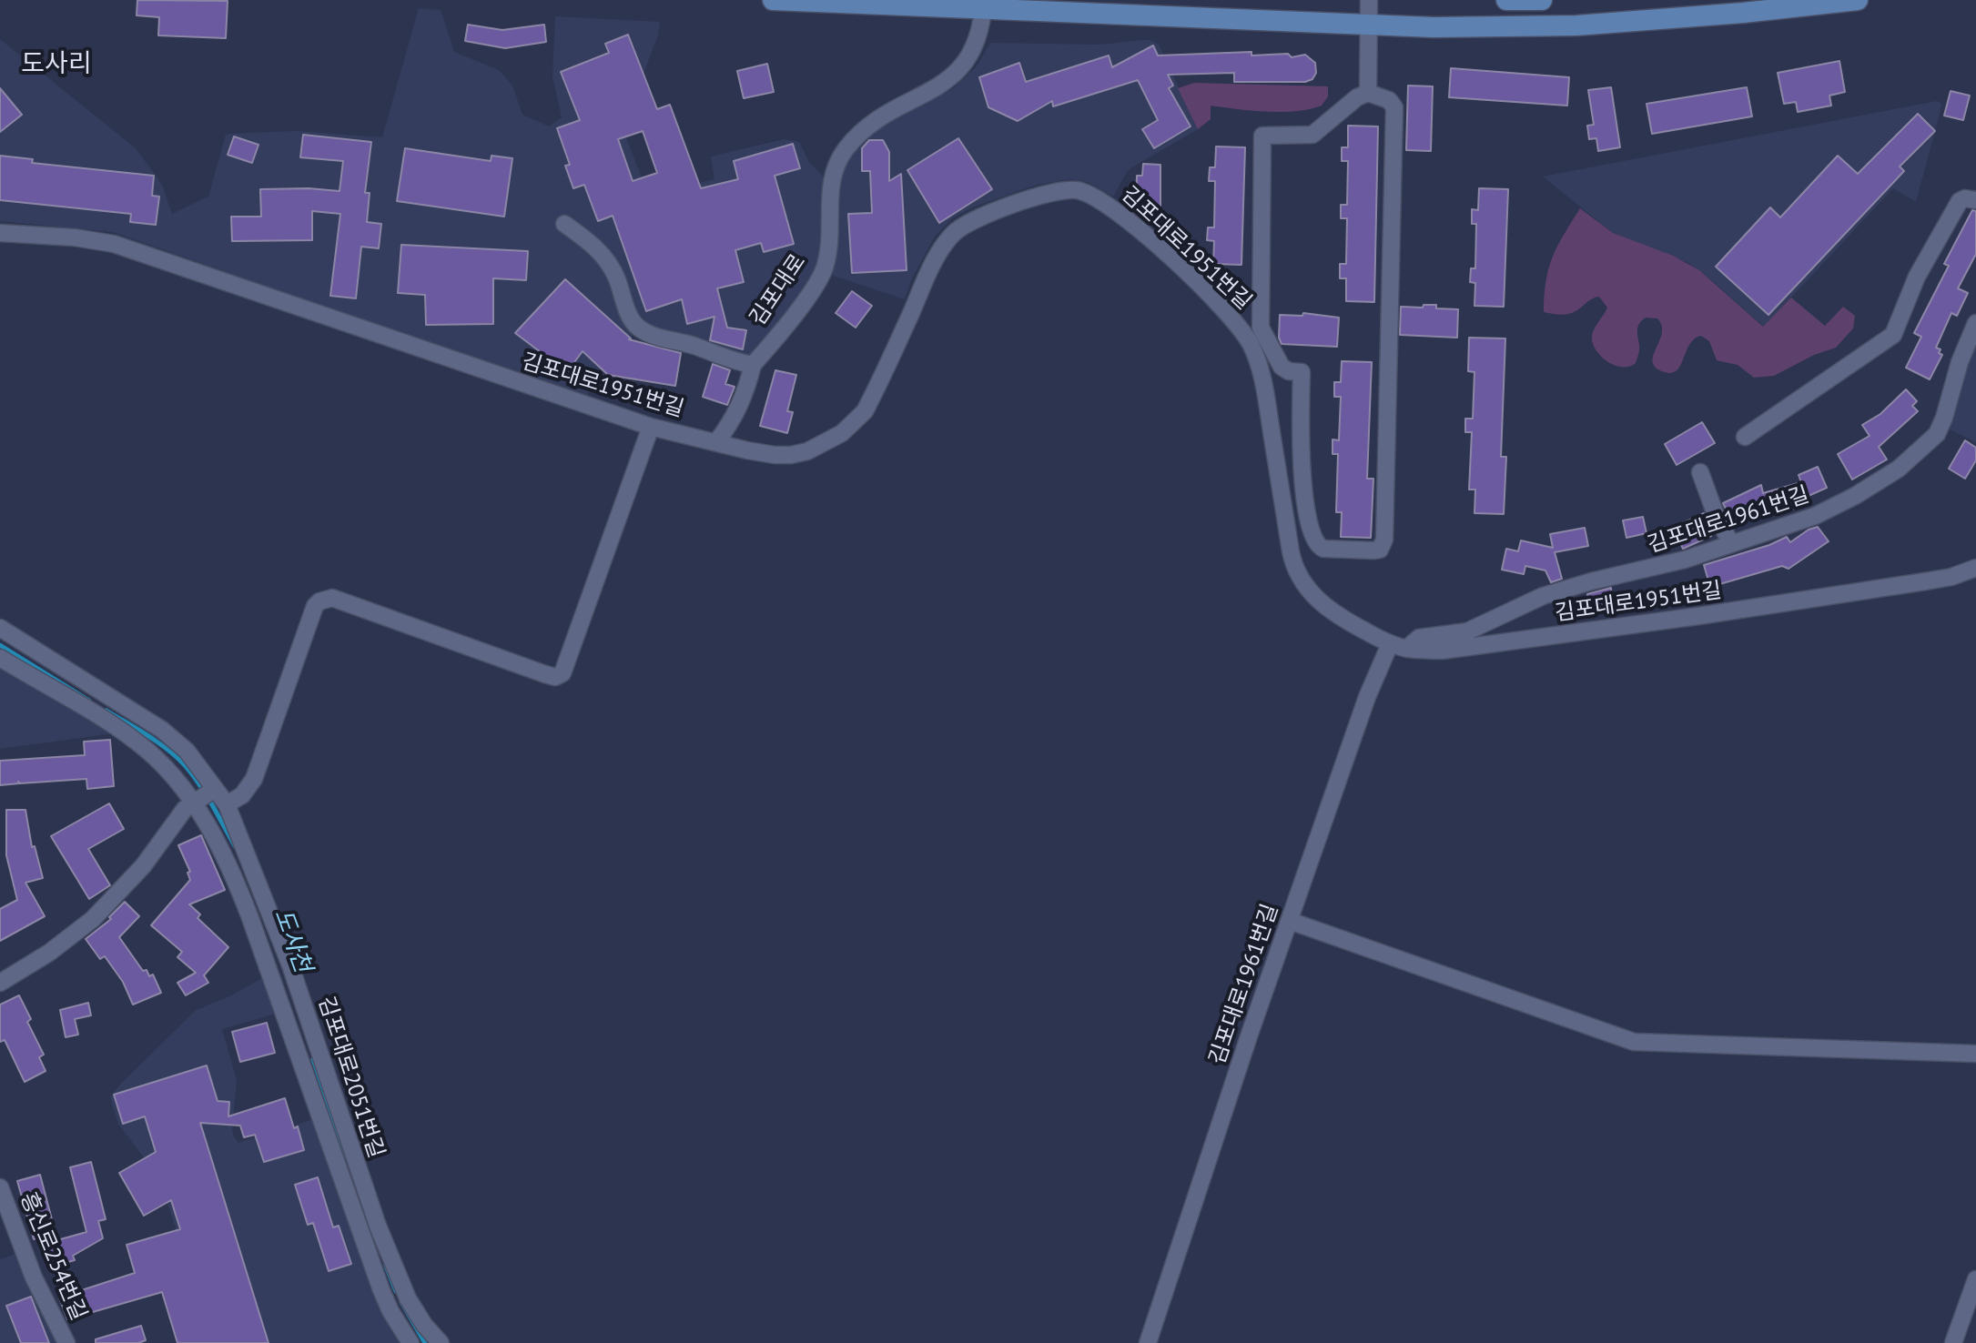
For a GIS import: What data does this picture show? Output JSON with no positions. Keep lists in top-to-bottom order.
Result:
{
  "streets": {
    "lane": [
      "김포대로1951번길",
      "김포대로",
      "김포대로1961번길",
      "김포대로2051번길",
      "흥신로254번길"
    ]
  },
  "crossings": [
    ["김포대로1951번길", "김포대로1961번길"]
  ],
  "districts": ["도사리"],
  "water": ["도사천"]
}
